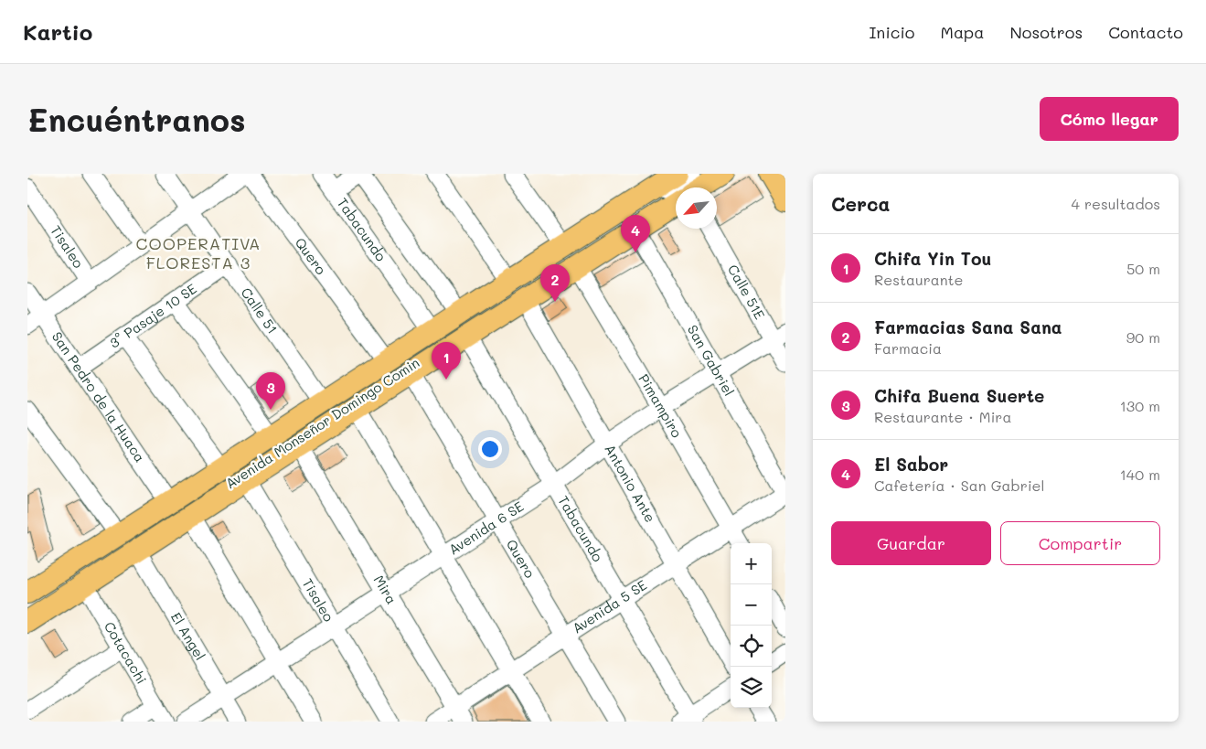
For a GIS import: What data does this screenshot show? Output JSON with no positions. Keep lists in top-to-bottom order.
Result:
{
  "streets": {
    "main road": ["Avenida Monseñor Domingo Comin"],
    "street": [
      "Tabacundo",
      "Tisaleo",
      "Quero",
      "Calle 51E",
      "Calle 51",
      "3° Pasaje 10 SE",
      "San Gabriel",
      "San Pedro de la Huaca",
      "Pimampiro",
      "Antonio Ante",
      "Avenida 6 SE",
      "Mira",
      "Avenida 5 SE",
      "El Angel",
      "Cotacachi"
    ]
  },
  "crossings": [
    ["Tabacundo", "Avenida Monseñor Domingo Comin"],
    ["Tabacundo", "Avenida 6 SE"],
    ["Tabacundo", "Avenida 5 SE"],
    ["Tisaleo", "Avenida Monseñor Domingo Comin"],
    ["Tisaleo", "Avenida 6 SE"],
    ["Quero", "Avenida Monseñor Domingo Comin"],
    ["Quero", "Avenida 6 SE"],
    ["Quero", "Avenida 5 SE"],
    ["Calle 51E", "Avenida 6 SE"],
    ["Calle 51", "3° Pasaje 10 SE"],
    ["Calle 51", "Avenida Monseñor Domingo Comin"],
    ["3° Pasaje 10 SE", "San Pedro de la Huaca"],
    ["San Gabriel", "Avenida Monseñor Domingo Comin"],
    ["San Gabriel", "Avenida 6 SE"],
    ["San Gabriel", "Avenida 5 SE"],
    ["San Pedro de la Huaca", "Avenida Monseñor Domingo Comin"],
    ["Pimampiro", "Avenida Monseñor Domingo Comin"],
    ["Pimampiro", "Avenida 6 SE"],
    ["Pimampiro", "Avenida 5 SE"],
    ["Avenida Monseñor Domingo Comin", "Antonio Ante"],
    ["Avenida Monseñor Domingo Comin", "El Angel"],
    ["Avenida Monseñor Domingo Comin", "Cotacachi"],
    ["Antonio Ante", "Avenida 6 SE"],
    ["Antonio Ante", "Avenida 5 SE"],
    ["Avenida 6 SE", "Mira"],
    ["Avenida 6 SE", "El Angel"],
    ["Mira", "Avenida 5 SE"]
  ],
  "districts": ["COOPERATIVA FLORESTA 3"],
  "north": "bottom left",
  "page": {
    "header": "Kartio",
    "nav": [
      "Inicio",
      "Mapa",
      "Nosotros",
      "Contacto"
    ],
    "buttons": [
      "Cómo llegar",
      ["Guardar", "Compartir"]
    ],
    "title": "Encuéntranos",
    "heading": ["Cerca", "4 resultados"],
    "pins": [
      "4",
      "2",
      "1",
      "3"
    ],
    "list": [
      {
        "mark": "1",
        "name": "Chifa Yin Tou",
        "note": "Restaurante",
        "value": "50 m"
      },
      {
        "mark": "2",
        "name": "Farmacias Sana Sana",
        "note": "Farmacia",
        "value": "90 m"
      },
      {
        "mark": "3",
        "name": "Chifa Buena Suerte",
        "note": "Restaurante · Mira",
        "value": "130 m"
      },
      {
        "mark": "4",
        "name": "El Sabor",
        "note": "Cafetería · San Gabriel",
        "value": "140 m"
      }
    ],
    "map_buttons": ["+", "−"]
  }
}
